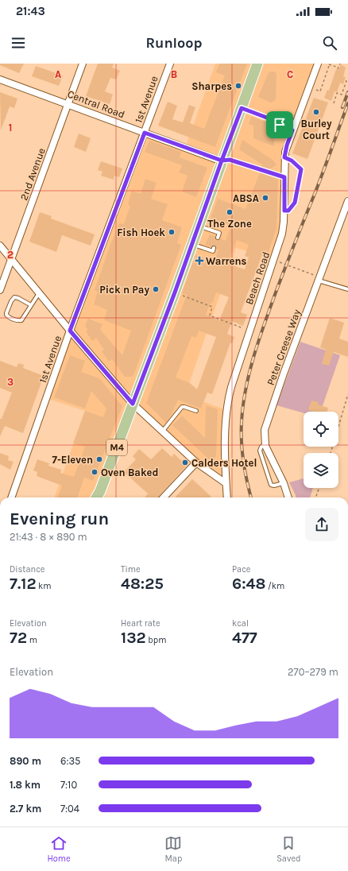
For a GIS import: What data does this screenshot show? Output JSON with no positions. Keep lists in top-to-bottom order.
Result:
{
  "streets": {
    "main road": ["M4"],
    "street": [
      "1st Avenue",
      "Central Road",
      "2nd Avenue",
      "Beach Road",
      "Peter Creese Way"
    ]
  },
  "crossings": [
    ["1st Avenue", "Central Road"],
    ["Central Road", "2nd Avenue"],
    ["Central Road", "M4"]
  ],
  "places": {
    "other": [
      "Sharpes",
      "Burley Court",
      "ABSA",
      "The Zone",
      "Fish Hoek",
      "Pick n Pay",
      "7-Eleven",
      "Calders Hotel",
      "Oven Baked"
    ],
    "health": ["Warrens"]
  },
  "page": {
    "status": "21:43",
    "header": "Runloop",
    "heading": ["Evening run", "21:43 · 8 × 890 m"],
    "stats": [
      ["Distance", "7.12 km"],
      ["Time", "48:25"],
      ["Pace", "6:48 /km"],
      ["Elevation", "72 m"],
      ["Heart rate", "132 bpm"],
      ["kcal", "477"]
    ],
    "chart": ["Elevation", "270–279 m"],
    "list": [
      {
        "name": "890 m",
        "note": "6:35"
      },
      {
        "name": "1.8 km",
        "note": "7:10"
      },
      {
        "name": "2.7 km",
        "note": "7:04"
      }
    ],
    "tabs": ["Home", "Map", "Saved"]
  },
  "grid": {
    "columns": ["A", "B", "C"],
    "rows": ["1", "2", "3"]
  }
}
